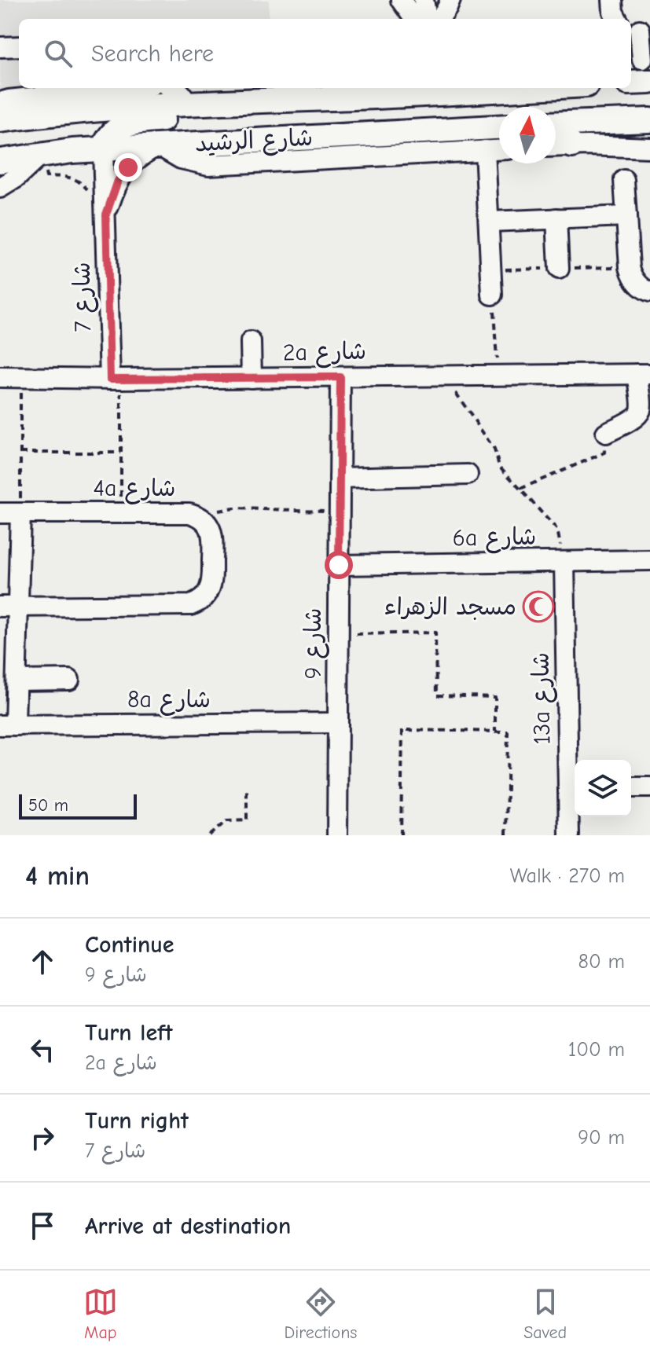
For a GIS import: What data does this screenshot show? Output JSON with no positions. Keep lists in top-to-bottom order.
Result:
{
  "streets": {
    "main road": ["شارع الرشيد"],
    "street": [
      "شارع 7",
      "2a شارع",
      "4a شارع",
      "6a شارع",
      "شارع 9",
      "13a شارع",
      "8a شارع"
    ]
  },
  "crossings": [
    ["شارع الرشيد", "شارع 7"],
    ["شارع 7", "2a شارع"],
    ["2a شارع", "شارع 9"],
    ["6a شارع", "شارع 9"],
    ["6a شارع", "13a شارع"],
    ["شارع 9", "8a شارع"]
  ],
  "places": {
    "mosque": ["مسجد الزهراء"]
  },
  "scale_bar": "50 m",
  "north": "top",
  "page": {
    "search": "Search here",
    "scale": "50 m",
    "heading": ["4 min", "Walk · 270 m"],
    "list": [
      ["Continue", "شارع 9", "80 m"],
      ["Turn left", "2a شارع", "100 m"],
      ["Turn right", "شارع 7", "90 m"],
      "Arrive at destination"
    ],
    "nav": ["Map", "Directions", "Saved"]
  }
}
